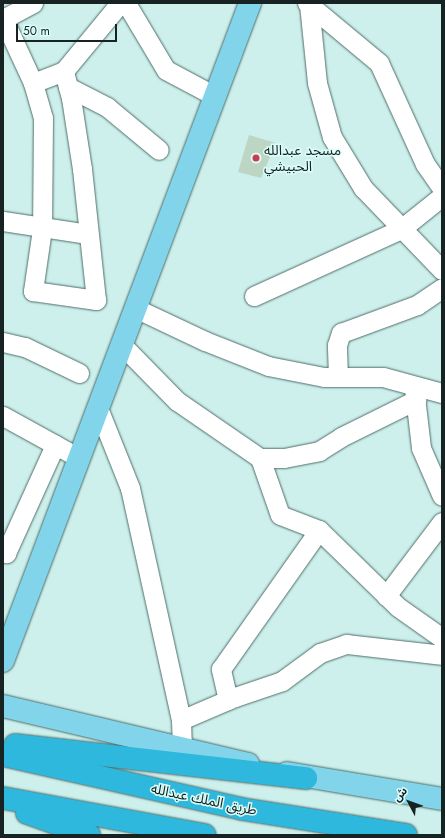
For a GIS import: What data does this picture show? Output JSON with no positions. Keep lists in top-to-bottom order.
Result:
{
  "streets": {
    "highway": ["طريق الملك عبدالله"]
  },
  "places": ["مسجد عبدالله الحبيشي"],
  "scale_bar": "50 m",
  "north": "top left"
}
